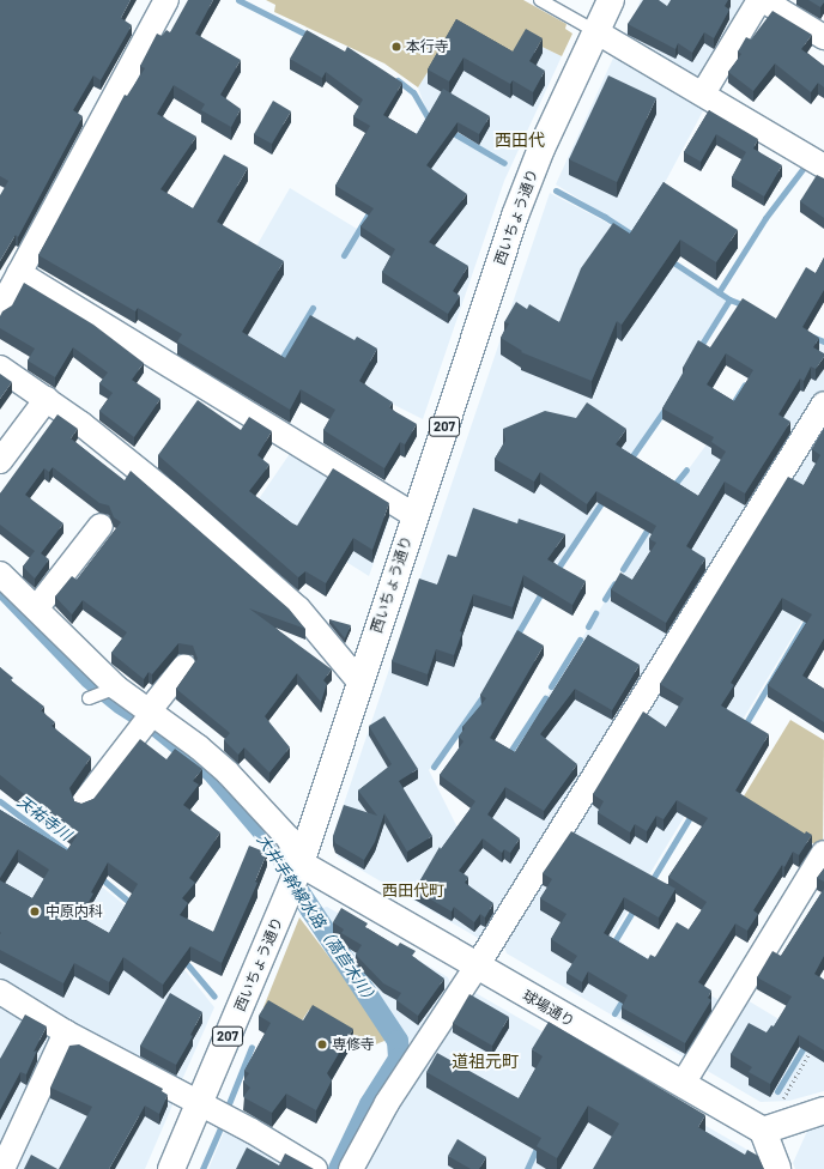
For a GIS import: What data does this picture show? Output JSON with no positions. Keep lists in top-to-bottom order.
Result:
{
  "streets": {
    "main road": ["西いちょう通り", "207", "球場通り"]
  },
  "crossings": [
    ["西いちょう通り", "球場通り"]
  ],
  "districts": ["西田代", "西田代町", "道祖元町"],
  "water": ["天祐寺川", "大井手幹線水路（萵苣木川）"],
  "places": ["本行寺", "中原内科", "専修寺"]
}
